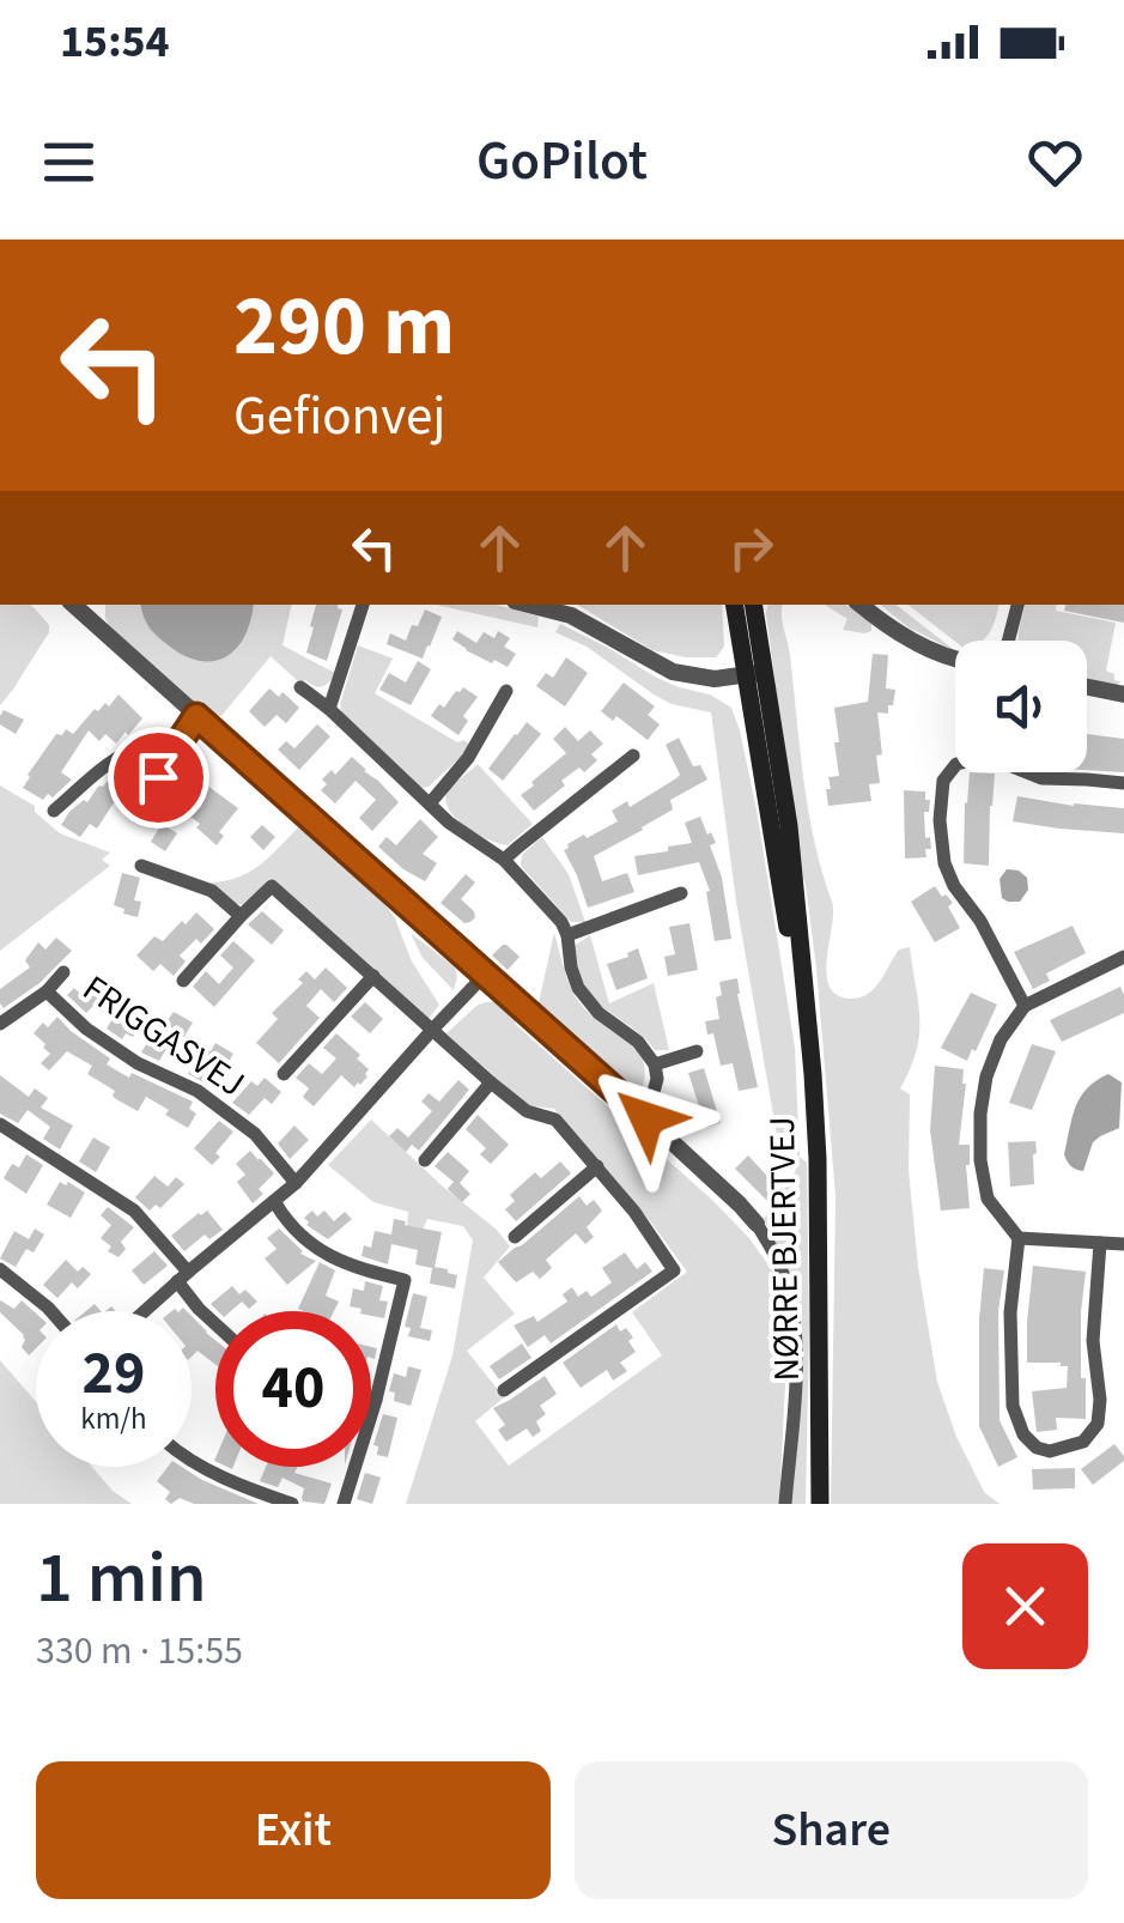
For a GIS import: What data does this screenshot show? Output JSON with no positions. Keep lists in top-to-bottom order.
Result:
{
  "streets": {
    "main road": ["NØRRE BJERTVEJ"],
    "street": ["FRIGGASVEJ"]
  },
  "page": {
    "status": "15:54",
    "header": "GoPilot",
    "turn": ["290 m", "Gefionvej"],
    "speed": "29 km/h",
    "limit": "40",
    "heading": ["1 min", "330 m · 15:55"],
    "buttons": ["Exit", "Share"]
  }
}
